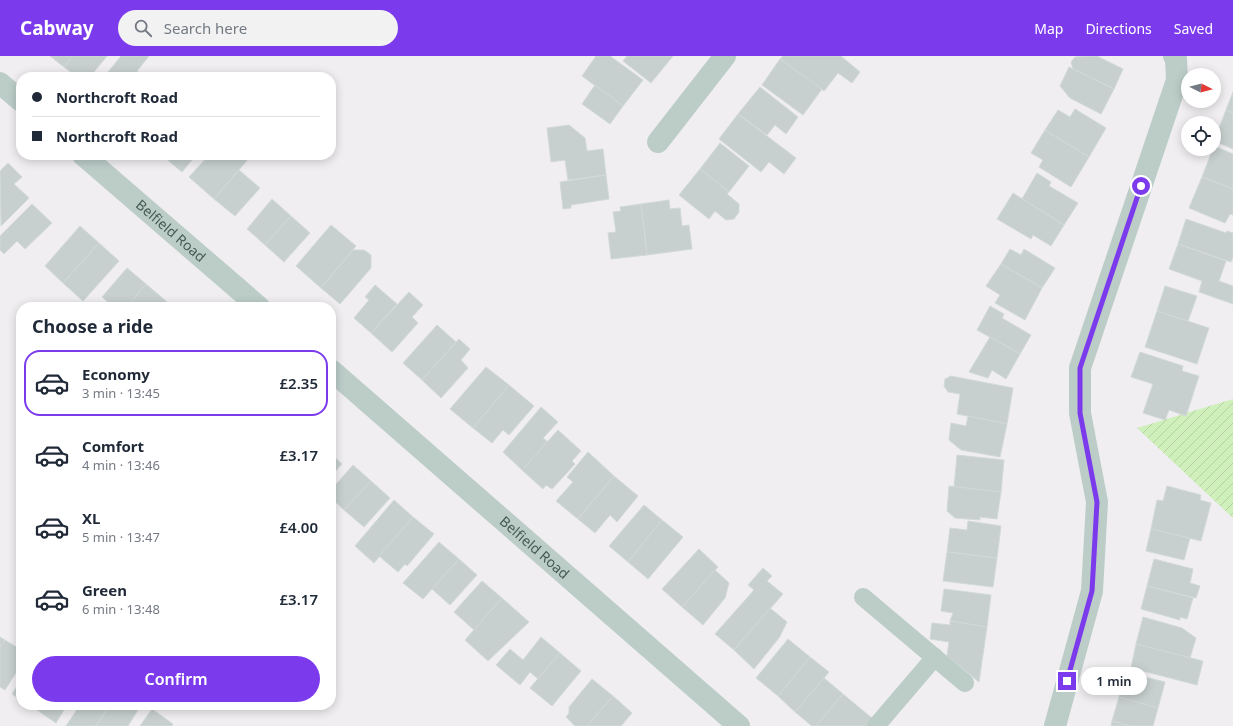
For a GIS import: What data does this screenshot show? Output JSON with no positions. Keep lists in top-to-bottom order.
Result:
{
  "streets": {
    "street": ["Belfield Road"]
  },
  "north": "right",
  "page": {
    "header": "Cabway",
    "search": "Search here",
    "nav": ["Map", "Directions", "Saved"],
    "banner": ["Northcroft Road", "Northcroft Road"],
    "heading": "Choose a ride",
    "list": [
      {
        "name": "Economy",
        "note": "3 min · 13:45",
        "value": "£2.35"
      },
      {
        "name": "Comfort",
        "note": "4 min · 13:46",
        "value": "£3.17"
      },
      {
        "name": "XL",
        "note": "5 min · 13:47",
        "value": "£4.00"
      },
      {
        "name": "Green",
        "note": "6 min · 13:48",
        "value": "£3.17"
      }
    ],
    "buttons": "Confirm",
    "bubble": "1 min"
  }
}
